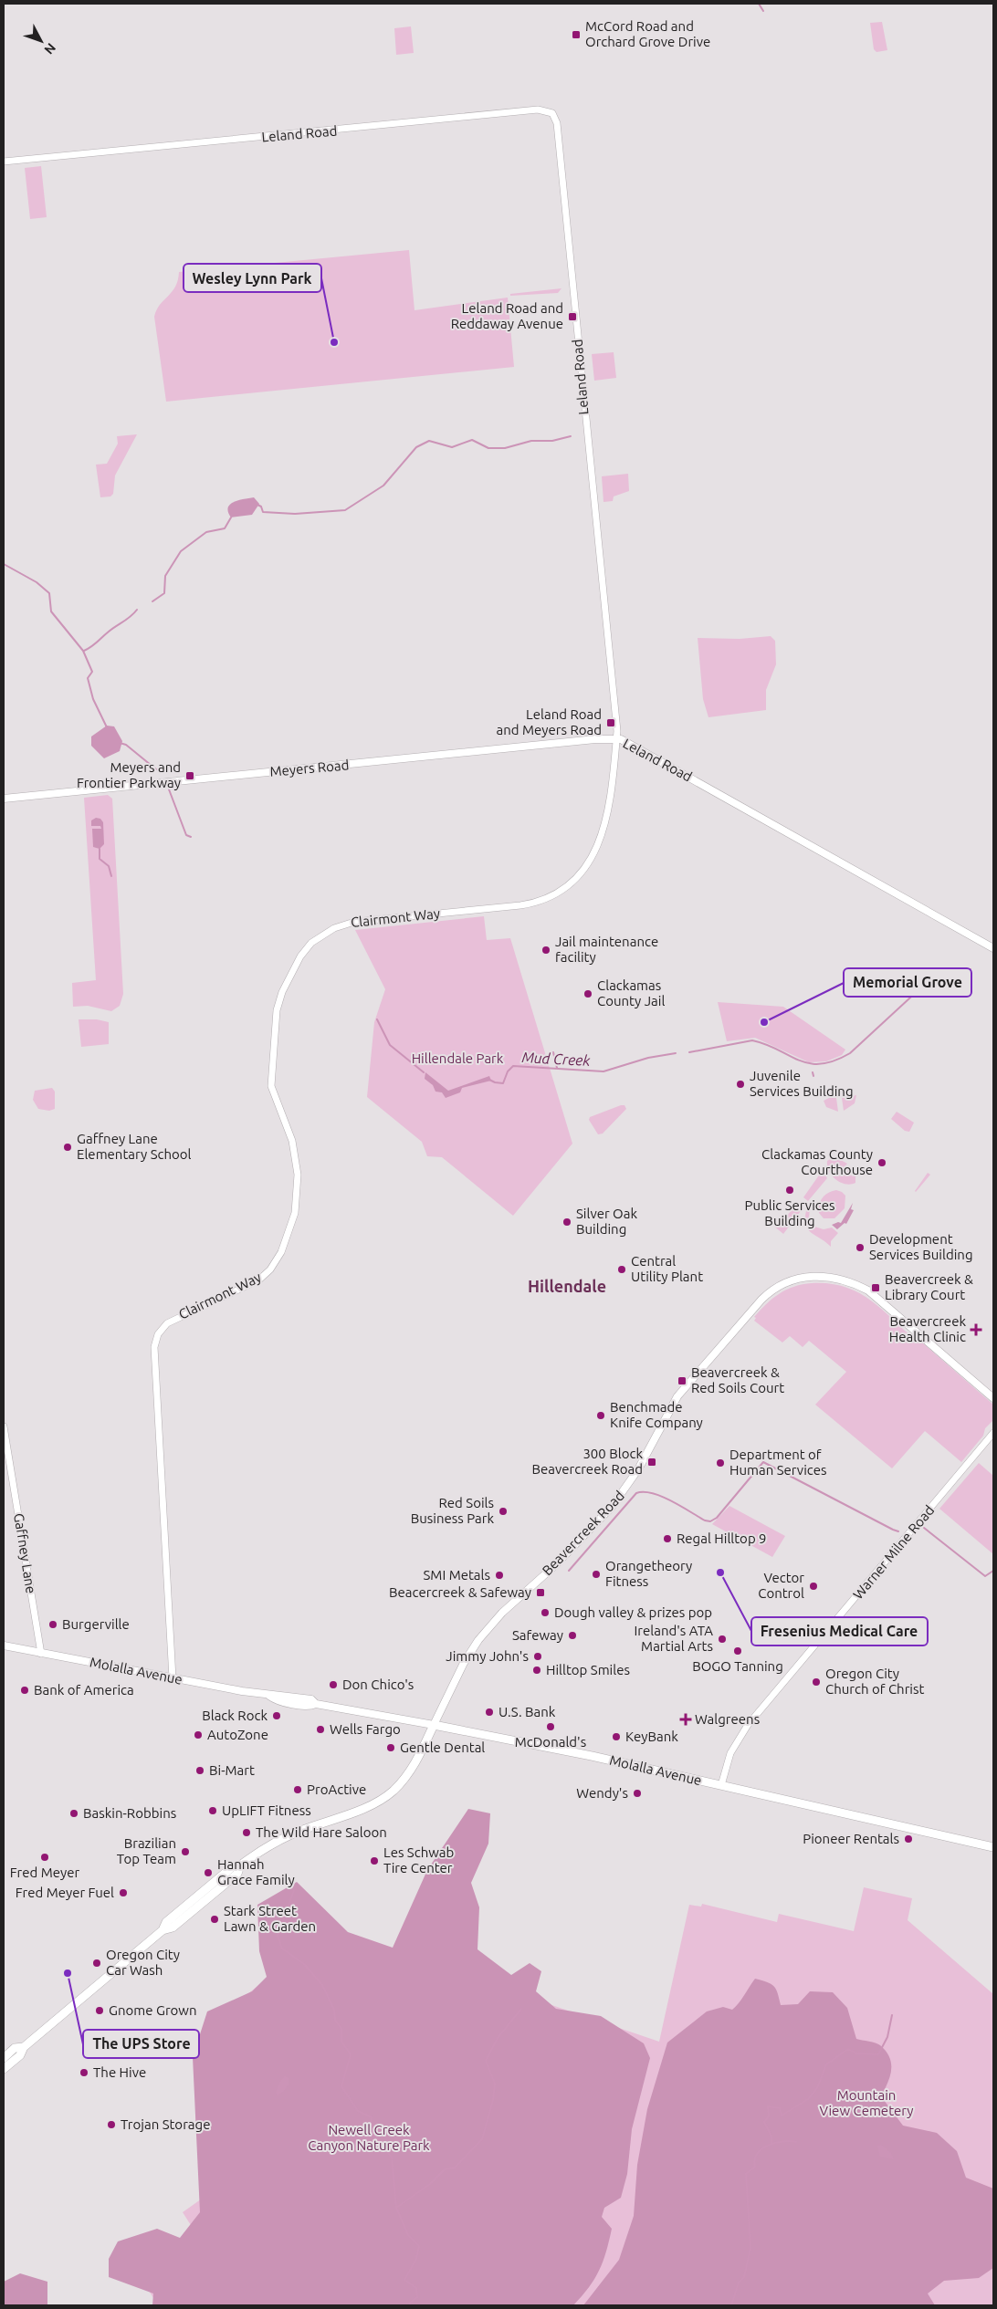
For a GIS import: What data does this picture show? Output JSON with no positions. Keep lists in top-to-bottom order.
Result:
{
  "streets": {
    "main road": [
      "Leland Road",
      "Meyers Road",
      "Beavercreek Road",
      "Molalla Avenue"
    ],
    "street": ["Clairmont Way", "Warner Milne Road", "Gaffney Lane"]
  },
  "crossings": [
    ["Leland Road", "Meyers Road"],
    ["Leland Road", "Clairmont Way"],
    ["Meyers Road", "Clairmont Way"],
    ["Clairmont Way", "Molalla Avenue"],
    ["Beavercreek Road", "Molalla Avenue"],
    ["Warner Milne Road", "Molalla Avenue"],
    ["Gaffney Lane", "Molalla Avenue"]
  ],
  "districts": ["Hillendale"],
  "water": ["Mud Creek"],
  "parks": ["Hillendale Park", "Mountain View Cemetery", "Newell Creek Canyon Nature Park"],
  "places": {
    "transit": [
      "McCord Road and Orchard Grove Drive",
      "Leland Road and Reddaway Avenue",
      "Leland Road and Meyers Road",
      "Meyers and Frontier Parkway",
      "Beavercreek & Library Court",
      "Beavercreek & Red Soils Court",
      "300 Block Beavercreek Road",
      "Beacercreek & Safeway"
    ],
    "other": [
      "Wesley Lynn Park",
      "Jail maintenance facility",
      "Clackamas County Jail",
      "Memorial Grove",
      "Juvenile Services Building",
      "Gaffney Lane Elementary School",
      "Clackamas County Courthouse",
      "Public Services Building",
      "Silver Oak Building",
      "Development Services Building",
      "Central Utility Plant",
      "Benchmade Knife Company",
      "Department of Human Services",
      "Red Soils Business Park",
      "Regal Hilltop 9",
      "Fresenius Medical Care",
      "Orangetheory Fitness",
      "SMI Metals",
      "Vector Control",
      "Dough valley & prizes pop",
      "Burgerville",
      "Safeway",
      "Ireland's ATA Martial Arts",
      "BOGO Tanning",
      "Jimmy John's",
      "Hilltop Smiles",
      "Oregon City Church of Christ",
      "Don Chico's",
      "Bank of America",
      "U.S. Bank",
      "Black Rock",
      "McDonald's",
      "Wells Fargo",
      "AutoZone",
      "KeyBank",
      "Gentle Dental",
      "Bi-Mart",
      "ProActive",
      "Wendy's",
      "UpLIFT Fitness",
      "Baskin-Robbins",
      "The Wild Hare Saloon",
      "Pioneer Rentals",
      "Brazilian Top Team",
      "Fred Meyer",
      "Les Schwab Tire Center",
      "Hannah Grace Family",
      "Fred Meyer Fuel",
      "Stark Street Lawn & Garden",
      "Oregon City Car Wash",
      "The UPS Store",
      "Gnome Grown",
      "The Hive",
      "Trojan Storage"
    ],
    "health": ["Beavercreek Health Clinic", "Walgreens"]
  },
  "north": "bottom right"
}
